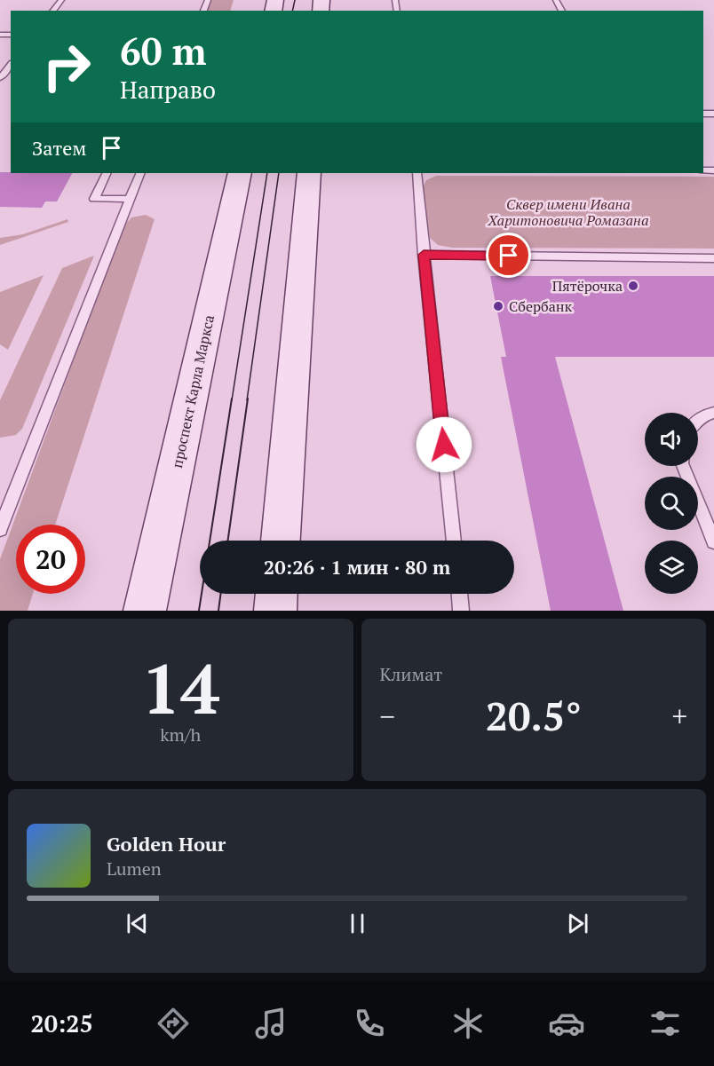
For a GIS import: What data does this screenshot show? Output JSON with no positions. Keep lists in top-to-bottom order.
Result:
{
  "streets": {
    "main road": ["проспект Карла Маркса"]
  },
  "parks": ["Сквер имени Ивана Харитоновича Ромазана"],
  "places": ["Пятёрочка", "Сбербанк"],
  "page": {
    "turn": ["60 m", "Направо"],
    "then": "Затем",
    "limit": "20",
    "trip": "20:26 · 1 мин · 80 m",
    "tile": [
      ["14", "km/h"],
      "Климат"
    ],
    "heat": ["−", "20.5°", "+"],
    "song": ["Golden Hour", "Lumen"],
    "tabs": "20:25"
  }
}
